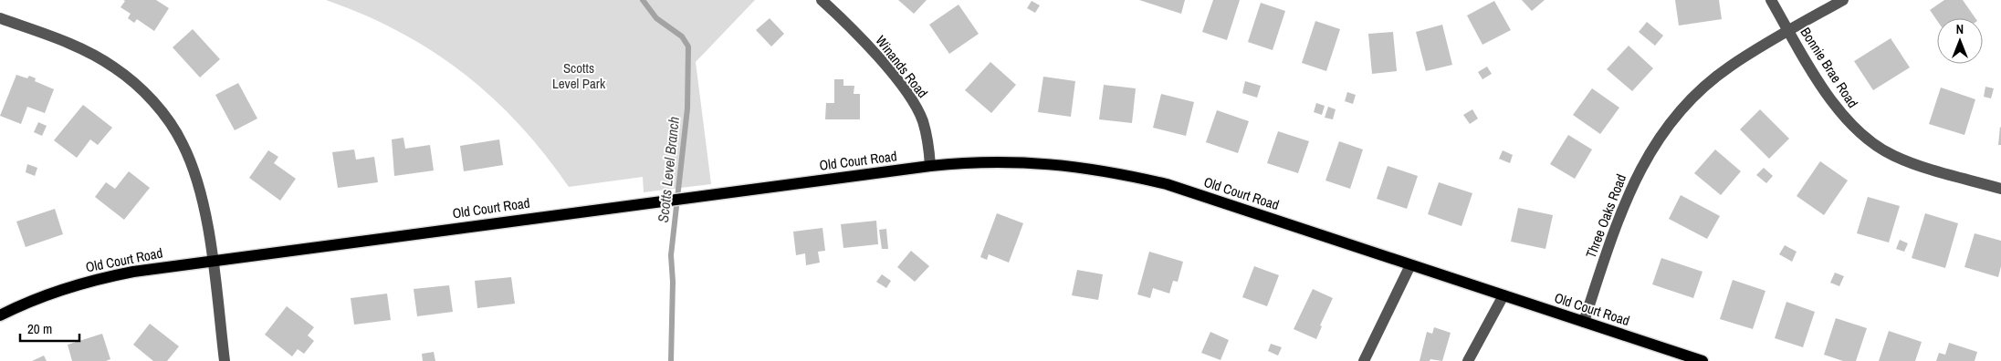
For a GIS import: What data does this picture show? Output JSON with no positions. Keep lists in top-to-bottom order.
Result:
{
  "streets": {
    "main road": ["Old Court Road"],
    "street": ["Winands Road", "Bonnie Brae Road", "Three Oaks Road"]
  },
  "crossings": [
    ["Winands Road", "Old Court Road"],
    ["Bonnie Brae Road", "Three Oaks Road"],
    ["Old Court Road", "Three Oaks Road"]
  ],
  "water": ["Scotts Level Branch"],
  "parks": ["Scotts Level Park"],
  "scale_bar": "20 m",
  "north": "top"
}
